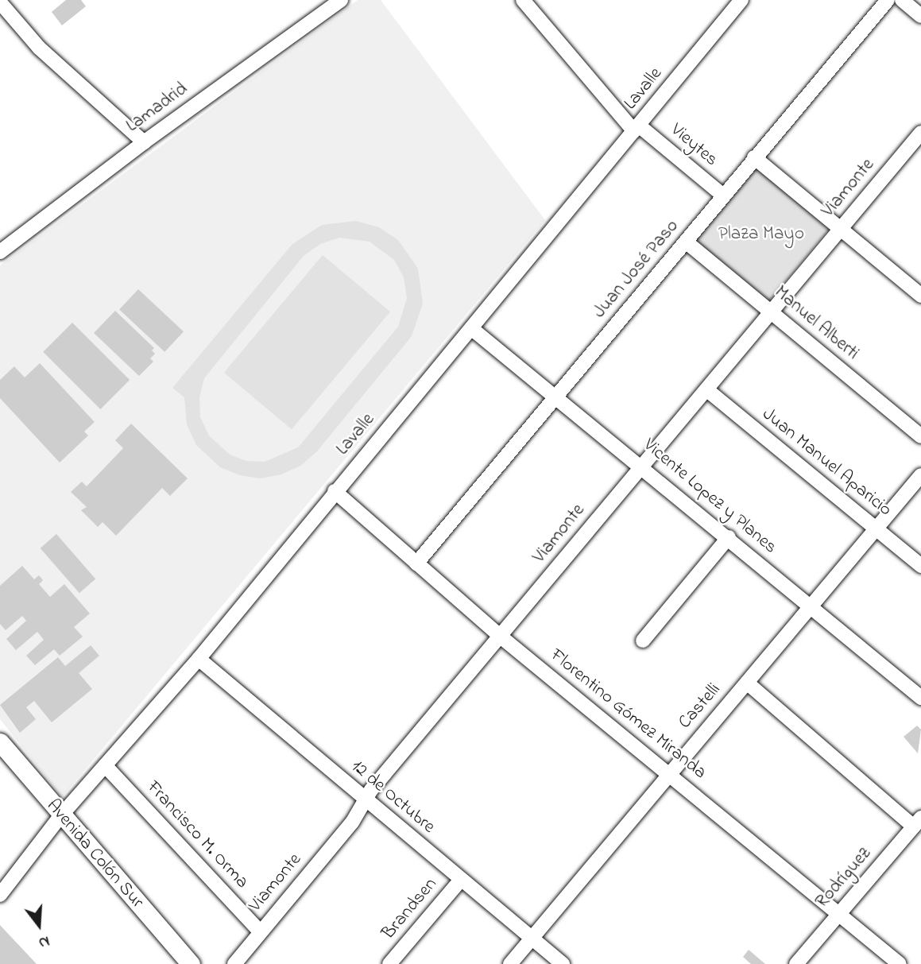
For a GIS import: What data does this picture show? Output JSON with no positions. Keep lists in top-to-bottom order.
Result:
{
  "streets": {
    "main road": ["Avenida Colón Sur"],
    "street": [
      "Lavalle",
      "Lamadrid",
      "Vieytes",
      "Viamonte",
      "Juan José Paso",
      "Manuel Alberti",
      "Juan Manuel Aparicio",
      "Vicente Lopez y Planes",
      "Castelli",
      "Florentino Gómez Miranda",
      "12 de Octubre",
      "Francisco M. Orma",
      "Rodríguez",
      "Brandsen"
    ]
  },
  "crossings": [
    ["Lavalle", "Vieytes"],
    ["Lavalle", "Vicente Lopez y Planes"],
    ["Lavalle", "Florentino Gómez Miranda"],
    ["Lavalle", "12 de Octubre"],
    ["Lavalle", "Francisco M. Orma"],
    ["Lavalle", "Avenida Colón Sur"],
    ["Vieytes", "Juan José Paso"],
    ["Viamonte", "Manuel Alberti"],
    ["Viamonte", "Juan Manuel Aparicio"],
    ["Viamonte", "Vicente Lopez y Planes"],
    ["Viamonte", "Florentino Gómez Miranda"],
    ["Viamonte", "12 de Octubre"],
    ["Viamonte", "Francisco M. Orma"],
    ["Juan José Paso", "Manuel Alberti"],
    ["Juan José Paso", "Vicente Lopez y Planes"],
    ["Juan José Paso", "Florentino Gómez Miranda"],
    ["Juan Manuel Aparicio", "Castelli"],
    ["Vicente Lopez y Planes", "Castelli"],
    ["Castelli", "Florentino Gómez Miranda"],
    ["Castelli", "12 de Octubre"],
    ["Florentino Gómez Miranda", "Rodríguez"],
    ["12 de Octubre", "Brandsen"]
  ],
  "parks": ["Plaza Mayo"],
  "north": "bottom"
}
